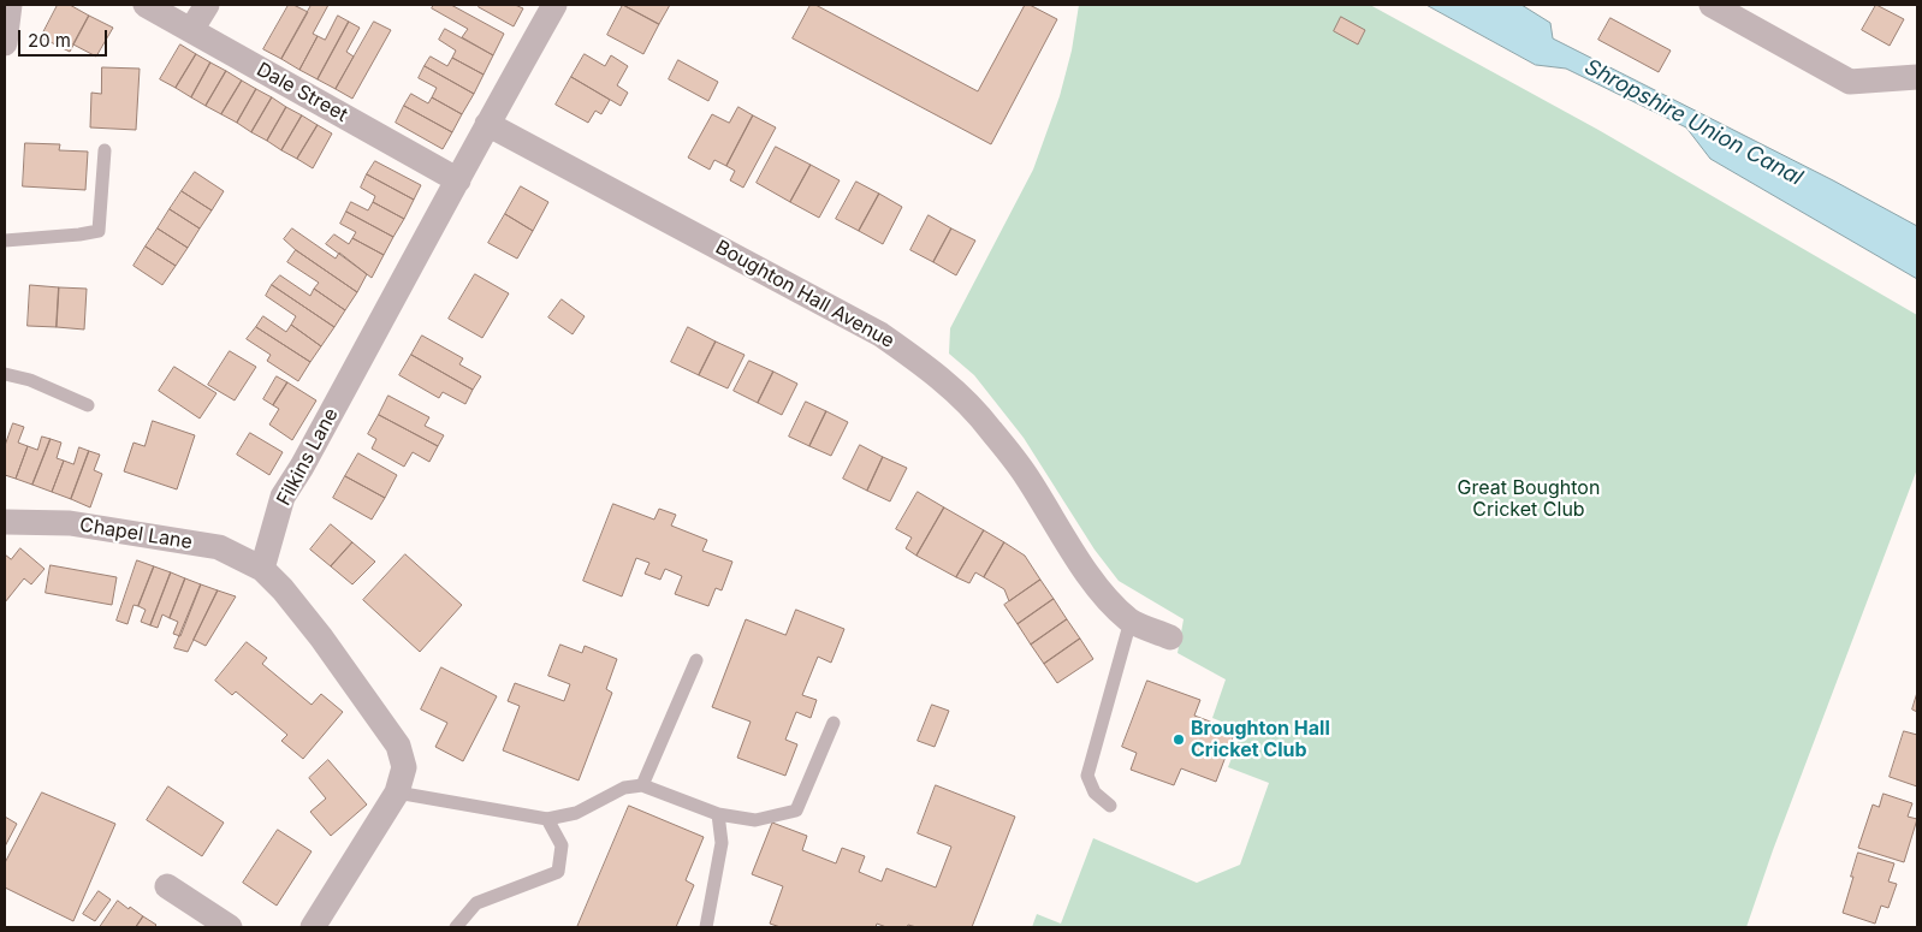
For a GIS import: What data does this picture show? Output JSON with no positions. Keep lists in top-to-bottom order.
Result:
{
  "streets": {
    "street": [
      "Dale Street",
      "Boughton Hall Avenue",
      "Filkins Lane",
      "Chapel Lane"
    ]
  },
  "crossings": [
    ["Dale Street", "Filkins Lane"],
    ["Boughton Hall Avenue", "Filkins Lane"],
    ["Filkins Lane", "Chapel Lane"]
  ],
  "water": ["Shropshire Union Canal"],
  "parks": ["Great Boughton Cricket Club"],
  "places": ["Broughton Hall Cricket Club"],
  "scale_bar": "20 m"
}
